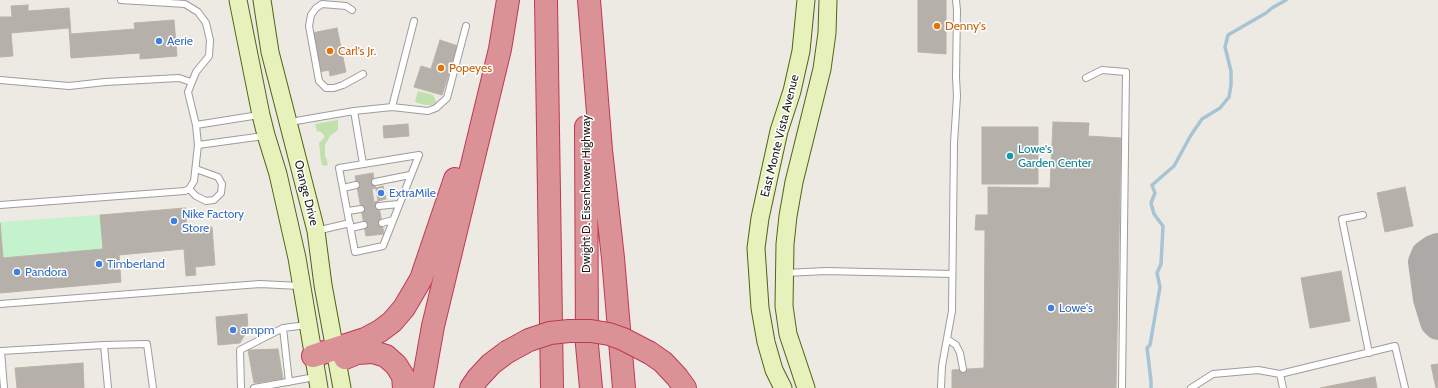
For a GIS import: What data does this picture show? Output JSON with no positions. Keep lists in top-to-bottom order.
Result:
{
  "streets": {
    "highway": ["Dwight D. Eisenhower Highway"],
    "main road": ["East Monte Vista Avenue", "Orange Drive"]
  },
  "places": [
    "Denny's",
    "Aerie",
    "Carl's Jr.",
    "Popeyes",
    "Lowe's Garden Center",
    "ExtraMile",
    "Nike Factory Store",
    "Timberland",
    "Pandora",
    "Lowe's",
    "ampm"
  ]
}
